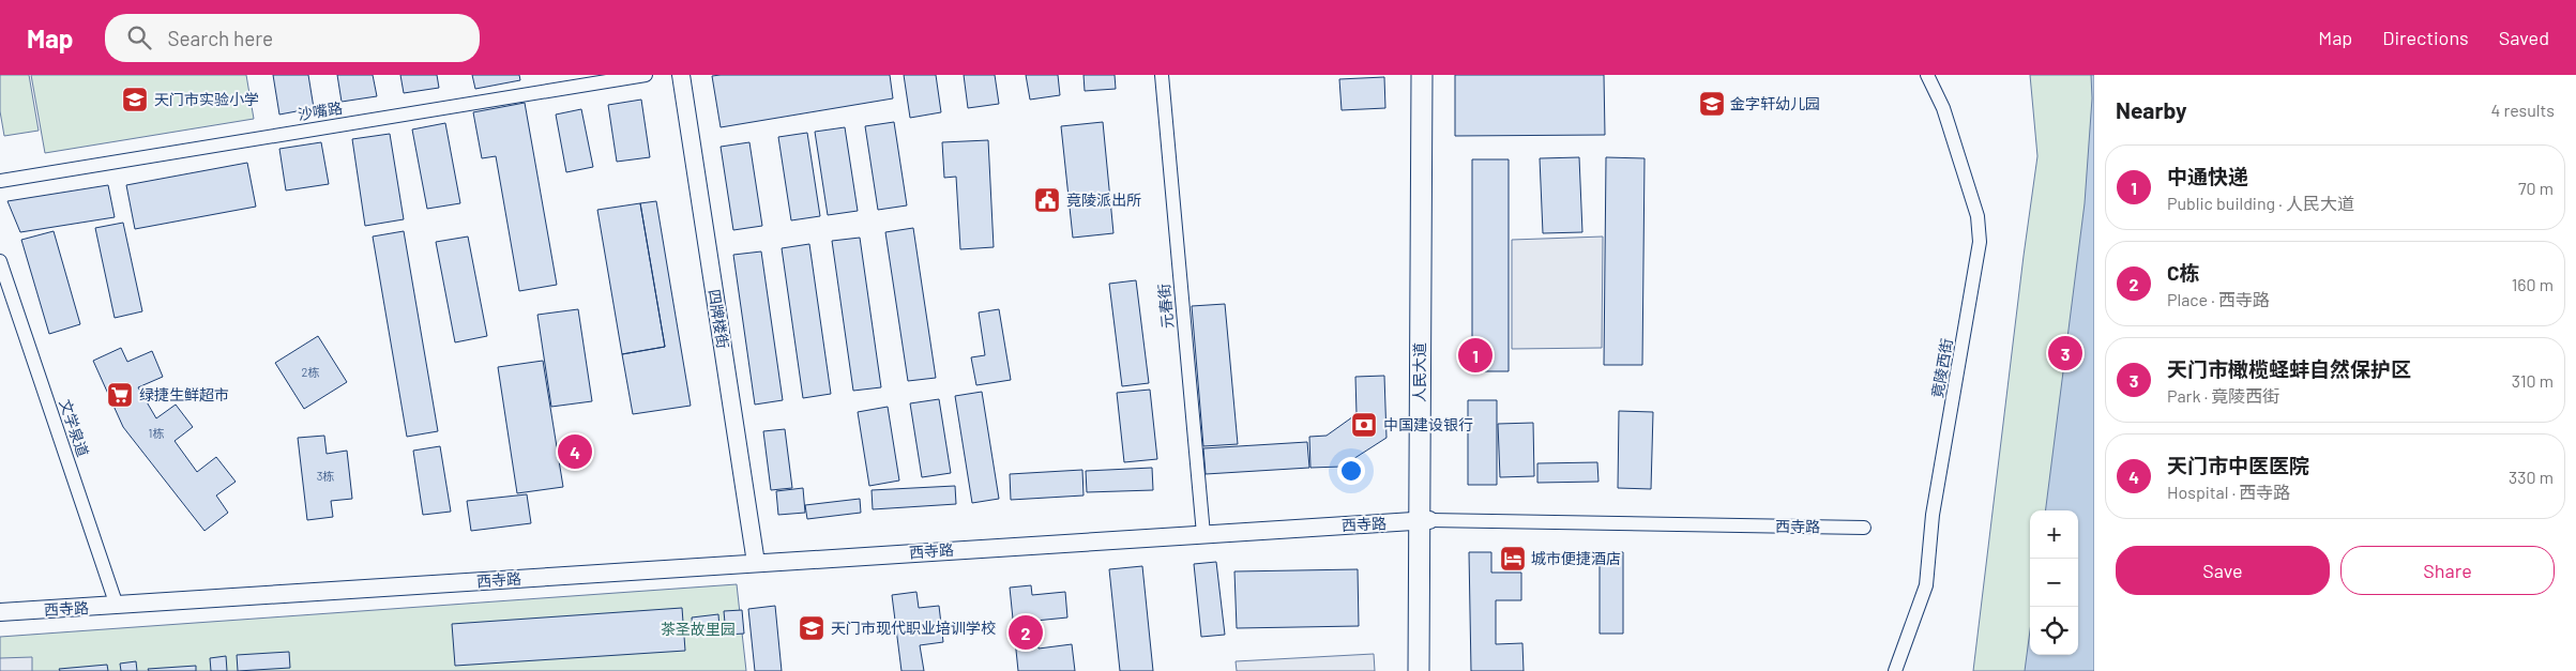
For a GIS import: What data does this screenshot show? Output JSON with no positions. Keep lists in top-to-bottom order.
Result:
{
  "streets": {
    "main road": ["人民大道"],
    "street": [
      "沙嘴路",
      "元春街",
      "四牌楼街",
      "竟陵西街",
      "文学泉道",
      "西寺路"
    ]
  },
  "crossings": [
    ["元春街", "西寺路"],
    ["四牌楼街", "西寺路"],
    ["人民大道", "西寺路"],
    ["文学泉道", "西寺路"]
  ],
  "parks": ["茶圣故里园"],
  "places": {
    "school or university": ["天门市实验小学", "金字轩幼儿园", "天门市现代职业培训学校"],
    "public building": ["竟陵派出所"],
    "supermarket": ["绿捷生鲜超市"],
    "bank": ["中国建设银行"],
    "hotel": ["城市便捷酒店"]
  },
  "house_numbers": ["2栋", "1栋", "3栋"],
  "page": {
    "header": "Map",
    "search": "Search here",
    "nav": ["Map", "Directions", "Saved"],
    "heading": ["Nearby", "4 results"],
    "list": [
      {
        "mark": "1",
        "name": "中通快递",
        "note": "Public building · 人民大道",
        "value": "70 m"
      },
      {
        "mark": "2",
        "name": "C栋",
        "note": "Place · 西寺路",
        "value": "160 m"
      },
      {
        "mark": "3",
        "name": "天门市橄榄蛏蚌自然保护区",
        "note": "Park · 竟陵西街",
        "value": "310 m"
      },
      {
        "mark": "4",
        "name": "天门市中医医院",
        "note": "Hospital · 西寺路",
        "value": "330 m"
      }
    ],
    "pins": [
      "3",
      "1",
      "4",
      "2"
    ],
    "map_buttons": ["+", "−"],
    "buttons": ["Save", "Share"]
  }
}
